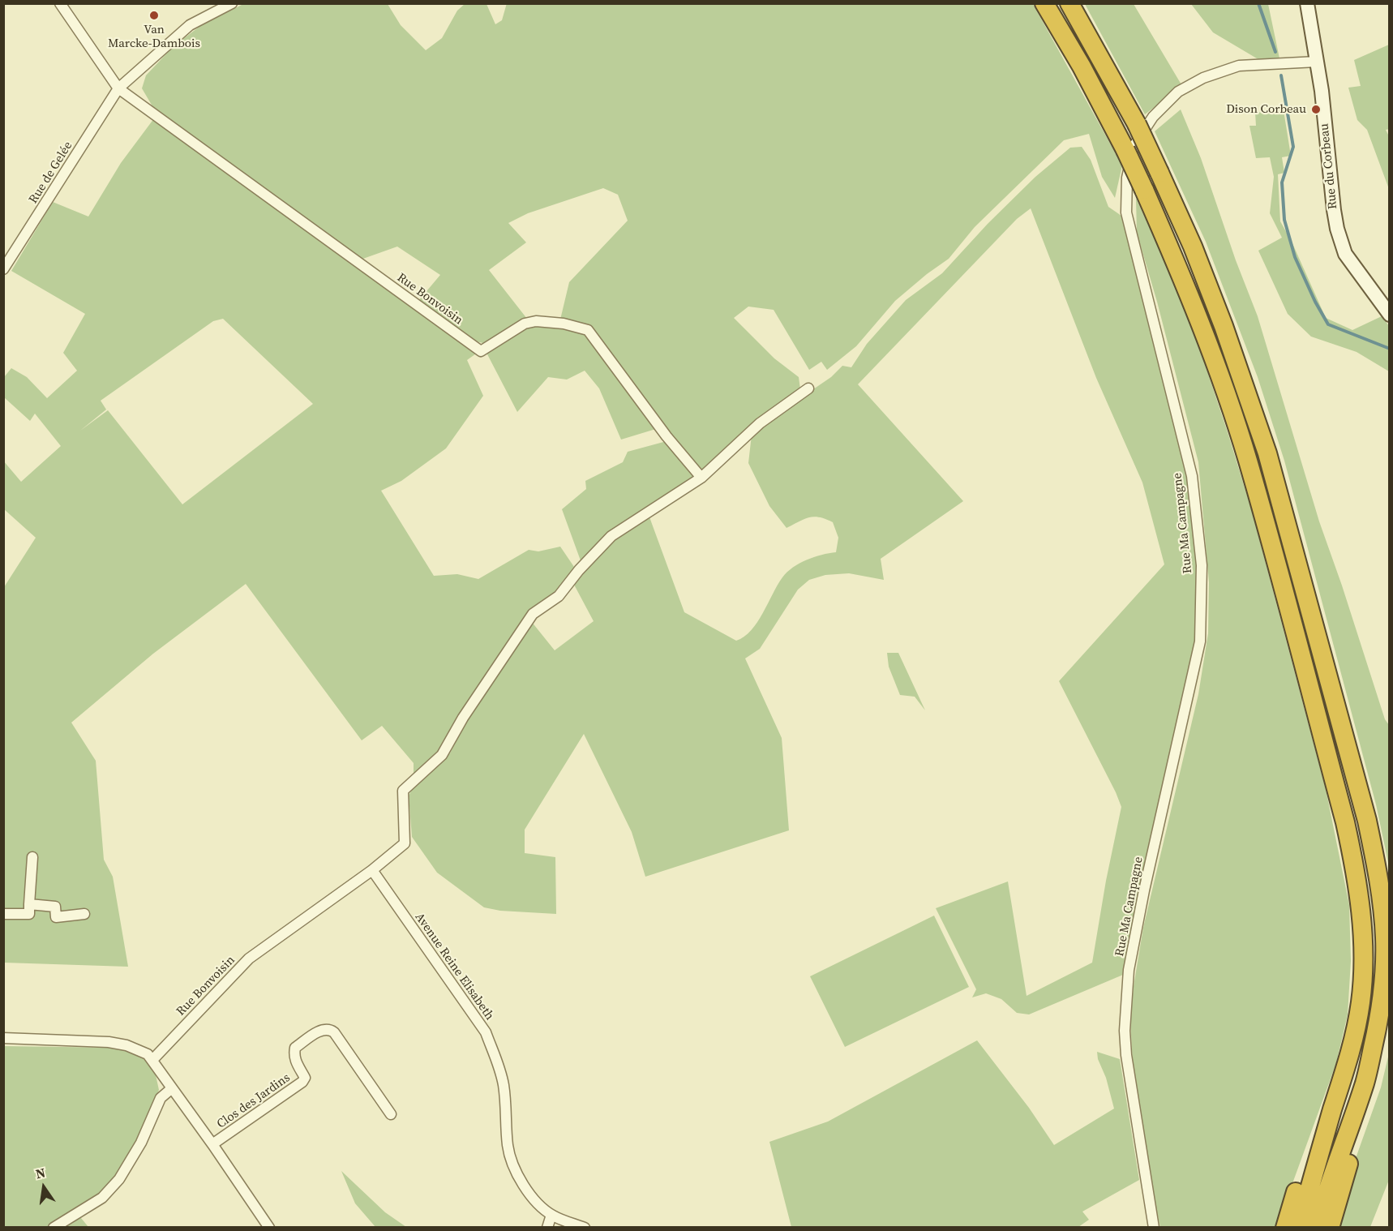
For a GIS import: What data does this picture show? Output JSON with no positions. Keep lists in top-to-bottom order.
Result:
{
  "streets": {
    "street": [
      "Rue du Corbeau",
      "Rue de Gelée",
      "Rue Bonvoisin",
      "Rue Ma Campagne",
      "Avenue Reine Elisabeth",
      "Clos des Jardins"
    ]
  },
  "crossings": [
    ["Rue du Corbeau", "Rue Ma Campagne"],
    ["Rue de Gelée", "Rue Bonvoisin"],
    ["Rue Bonvoisin", "Avenue Reine Elisabeth"]
  ],
  "places": ["Van Marcke-Dambois", "Dison Corbeau"],
  "north": "top"
}
